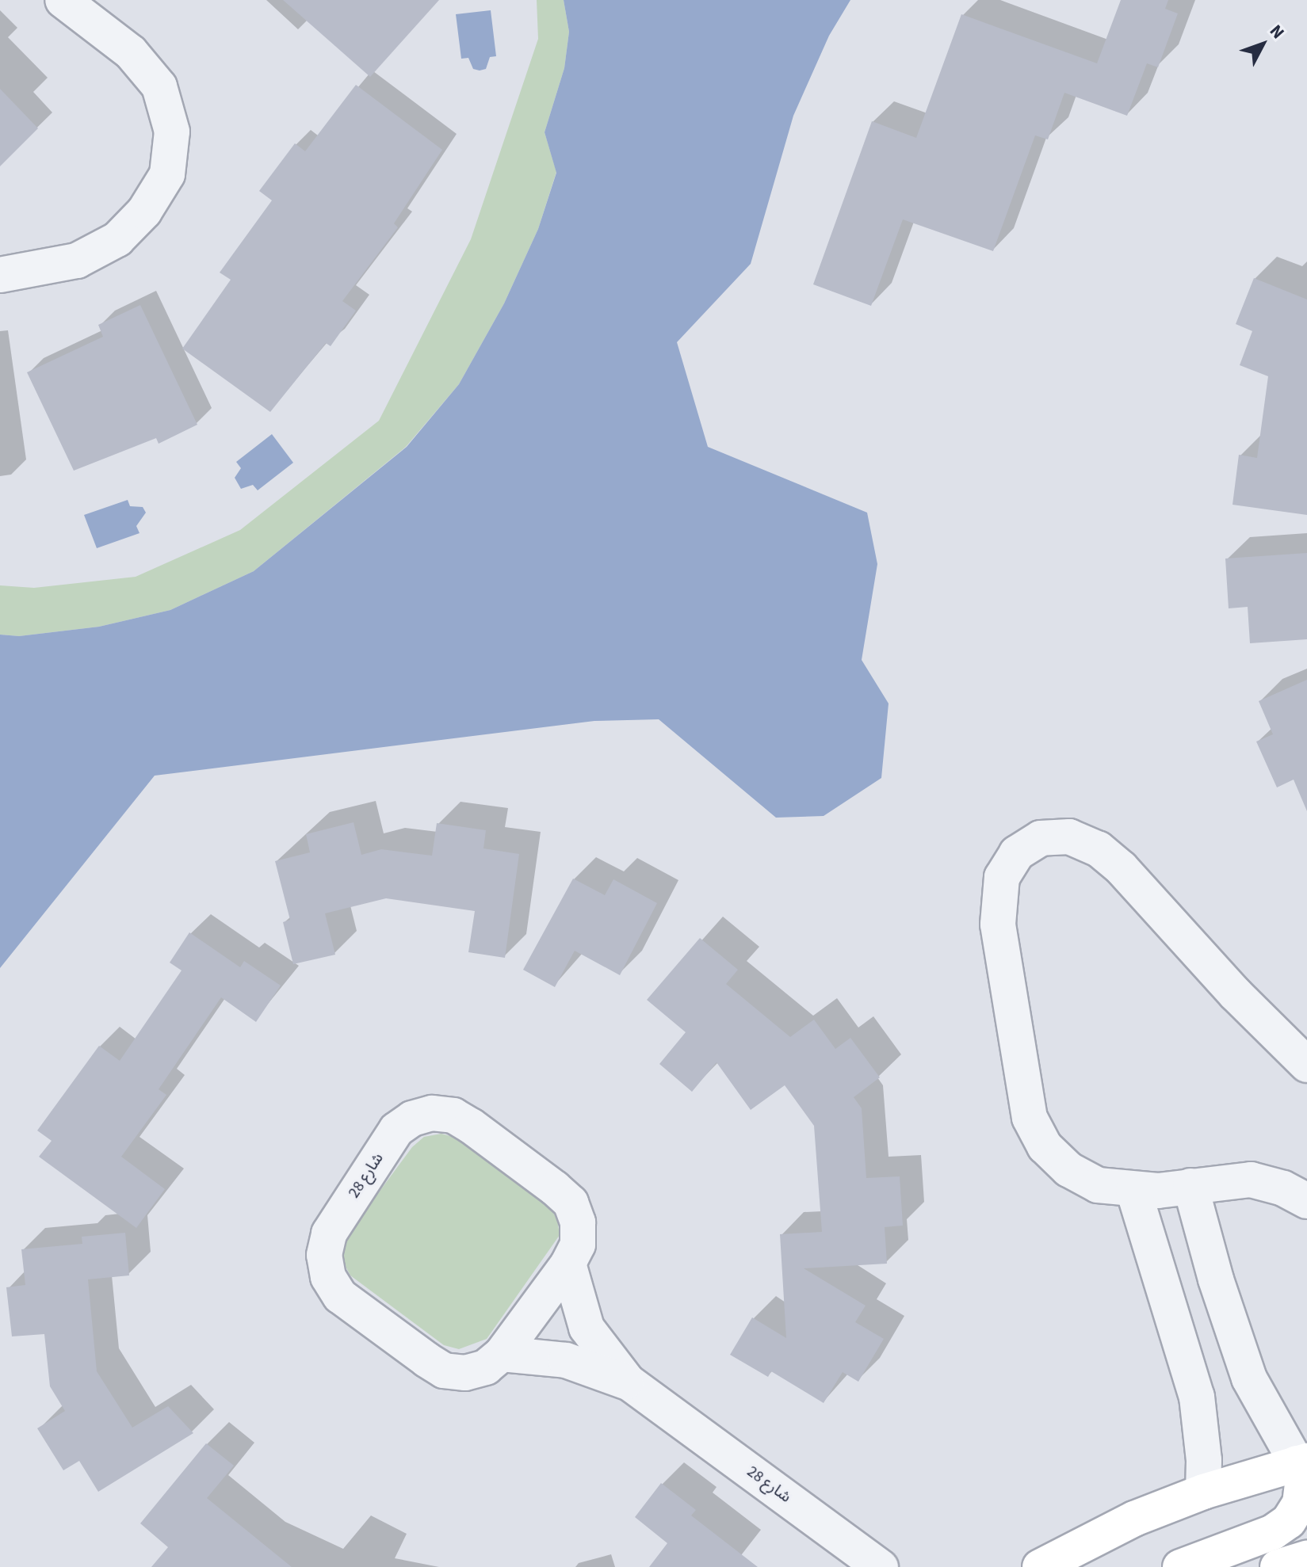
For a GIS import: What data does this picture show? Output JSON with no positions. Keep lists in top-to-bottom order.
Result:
{
  "streets": {
    "street": ["شارع 28"]
  },
  "north": "top right"
}
